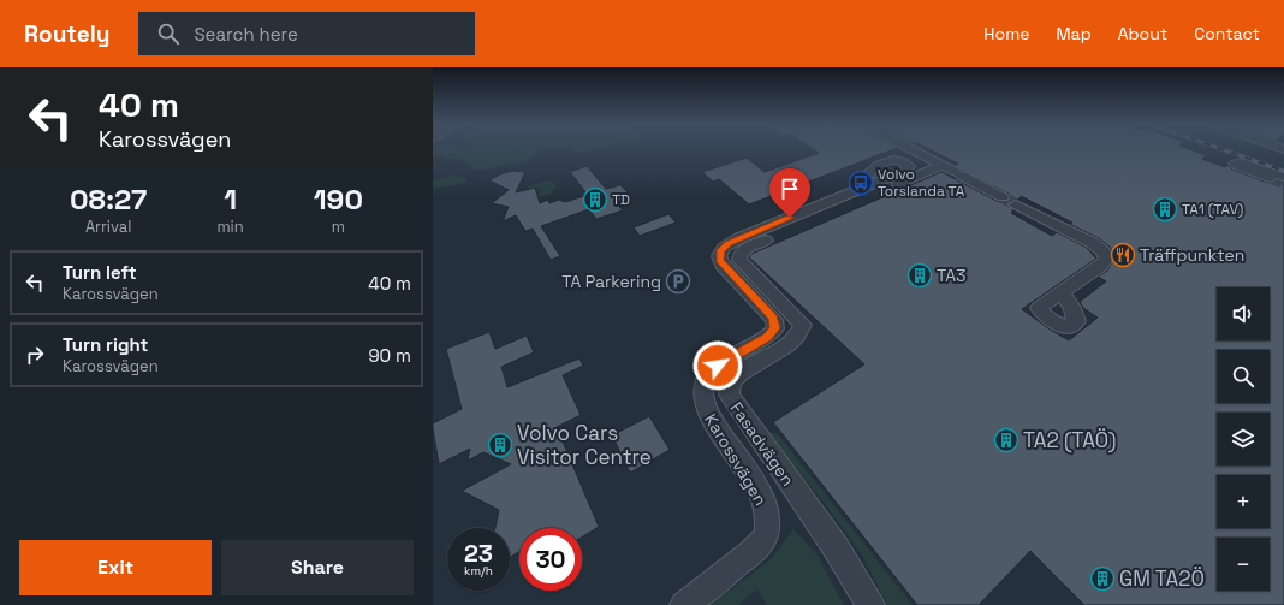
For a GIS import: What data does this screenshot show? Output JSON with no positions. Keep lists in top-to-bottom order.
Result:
{
  "streets": {
    "street": ["Fasadvägen", "Karossvägen"]
  },
  "places": {
    "bus stop": ["Volvo Torslanda TA"],
    "building": [
      "TD",
      "TA1 (TAV)",
      "TA3",
      "TA2 (TAÖ)",
      "Volvo Cars Visitor Centre",
      "GM TA2Ö"
    ],
    "restaurant": ["Träffpunkten"],
    "parking": ["TA Parkering"]
  },
  "page": {
    "header": "Routely",
    "search": "Search here",
    "nav": [
      "Home",
      "Map",
      "About",
      "Contact"
    ],
    "turn": ["40 m", "Karossvägen"],
    "eta": [
      "08:27",
      "Arrival",
      "1",
      "min",
      "190",
      "m"
    ],
    "list": [
      {
        "name": "Turn left",
        "note": "Karossvägen",
        "value": "40 m"
      },
      {
        "name": "Turn right",
        "note": "Karossvägen",
        "value": "90 m"
      }
    ],
    "map_buttons": ["+", "−"],
    "speed": "23 km/h",
    "limit": "30",
    "buttons": ["Exit", "Share"]
  }
}
